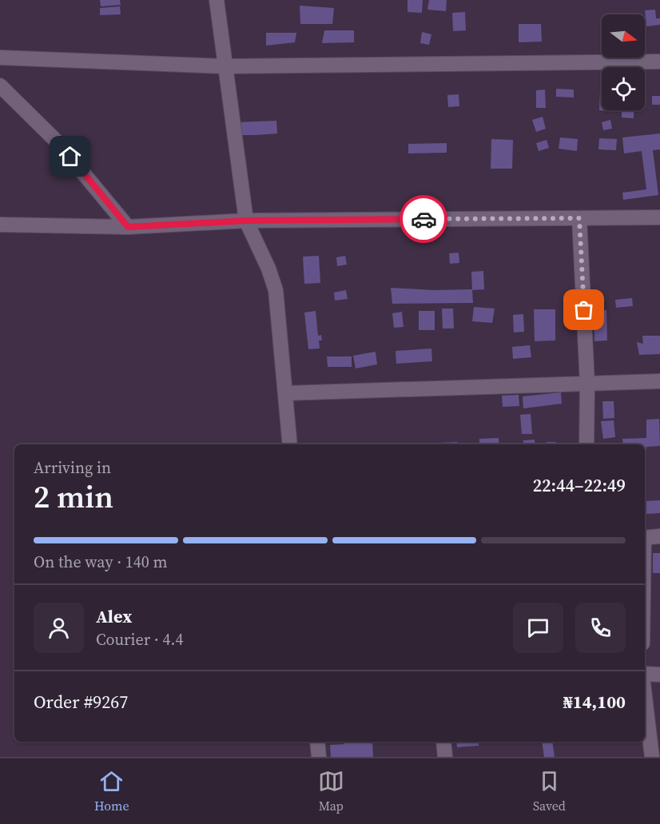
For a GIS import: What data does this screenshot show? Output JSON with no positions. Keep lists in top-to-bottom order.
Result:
{
  "north": "right",
  "page": {
    "heading": ["2 min", "Arriving in", "22:44–22:49"],
    "panel": [
      "Alex",
      "Courier · 4.4",
      "Order #9267",
      "₦14,100"
    ],
    "bar": "On the way · 140 m",
    "tabs": ["Home", "Map", "Saved"]
  }
}
